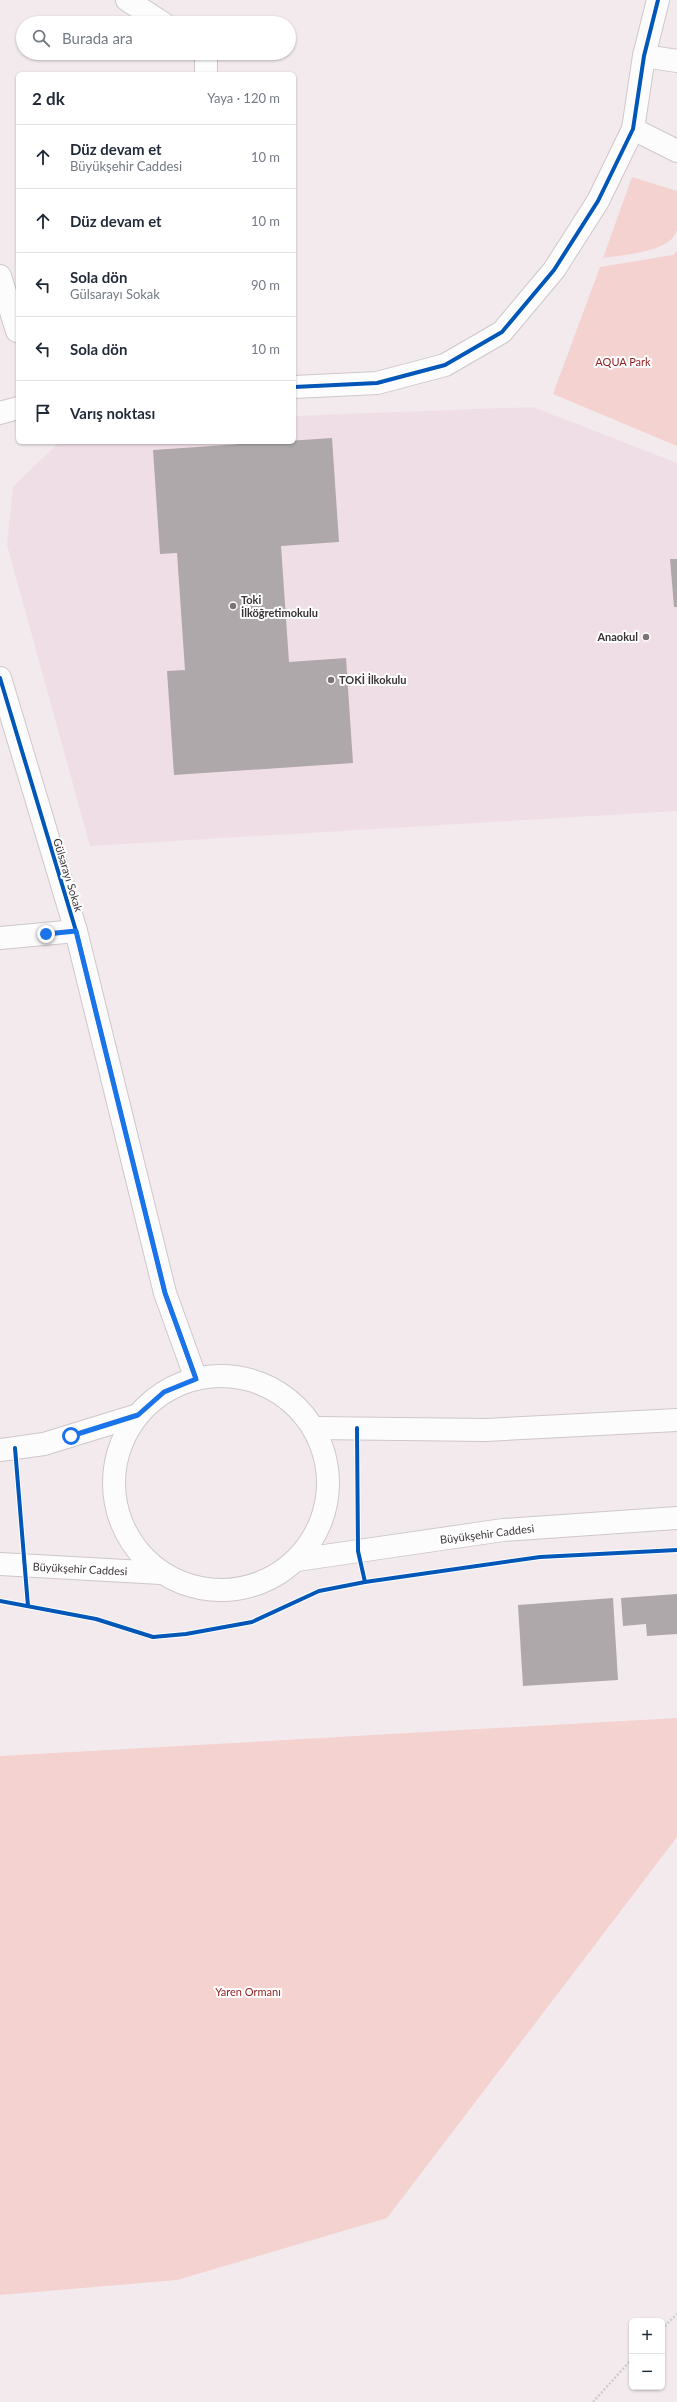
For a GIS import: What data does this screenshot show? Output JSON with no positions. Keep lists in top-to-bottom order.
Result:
{
  "streets": {
    "main road": ["Gülsarayı Sokak", "Büyükşehir Caddesi"]
  },
  "parks": ["AQUA Park", "Yaren Ormanı"],
  "places": ["Toki İlköğretimokulu", "Anaokul", "TOKİ İlkokulu"],
  "page": {
    "search": "Burada ara",
    "heading": ["2 dk", "Yaya · 120 m"],
    "list": [
      ["Düz devam et", "Büyükşehir Caddesi", "10 m"],
      ["Düz devam et", "10 m"],
      ["Sola dön", "Gülsarayı Sokak", "90 m"],
      ["Sola dön", "10 m"],
      "Varış noktası"
    ],
    "map_buttons": ["+", "−"]
  }
}
